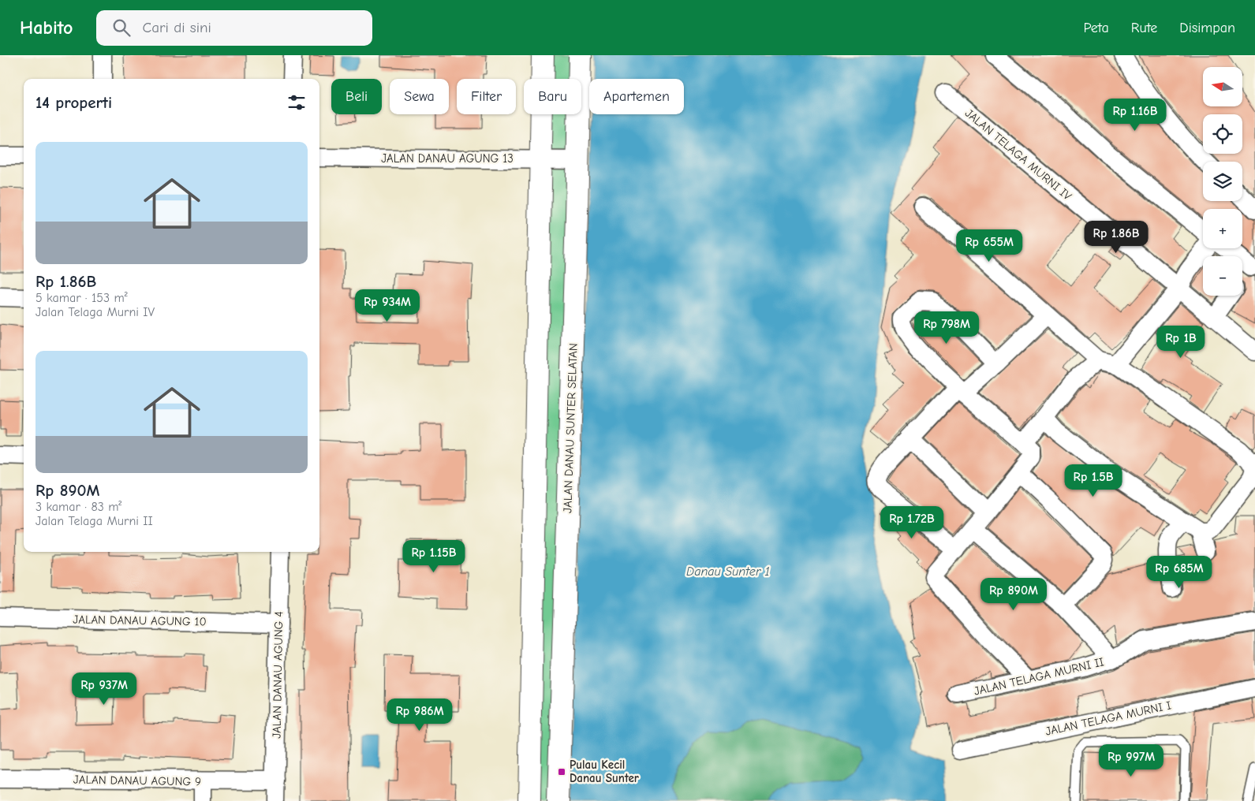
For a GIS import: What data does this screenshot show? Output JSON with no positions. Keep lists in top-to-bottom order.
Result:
{
  "streets": {
    "street": [
      "JALAN TELAGA MURNI IV",
      "JALAN DANAU AGUNG 13",
      "JALAN DANAU SUNTER SELATAN",
      "JALAN DANAU AGUNG 10",
      "JALAN DANAU AGUNG 4",
      "JALAN TELAGA MURNI II",
      "JALAN TELAGA MURNI I",
      "JALAN DANAU AGUNG 9"
    ]
  },
  "crossings": [
    ["JALAN DANAU AGUNG 13", "JALAN DANAU SUNTER SELATAN"],
    ["JALAN DANAU AGUNG 10", "JALAN DANAU AGUNG 4"],
    ["JALAN DANAU AGUNG 4", "JALAN DANAU AGUNG 9"]
  ],
  "water": ["Danau Sunter 1"],
  "places": {
    "transit": ["Pulau Kecil Danau Sunter"]
  },
  "north": "left",
  "page": {
    "header": "Habito",
    "search": "Cari di sini",
    "nav": ["Peta", "Rute", "Disimpan"],
    "map_buttons": ["+", "−"],
    "chip": [
      "Beli",
      "Sewa",
      "Filter",
      "Baru",
      "Apartemen"
    ],
    "heading": "14 properti",
    "price": [
      "Rp 1.16B",
      "Rp 1.86B",
      "Rp 655M",
      "Rp 934M",
      "Rp 798M",
      "Rp 1B",
      "Rp 1.5B",
      "Rp 1.72B",
      "Rp 1.15B",
      "Rp 685M",
      "Rp 890M",
      "Rp 937M",
      "Rp 986M",
      "Rp 997M"
    ],
    "list": [
      {
        "name": "Rp 1.86B",
        "note": "5 kamar · 153 m² · Jalan Telaga Murni IV"
      },
      {
        "name": "Rp 890M",
        "note": "3 kamar · 83 m² · Jalan Telaga Murni II"
      }
    ]
  }
}
